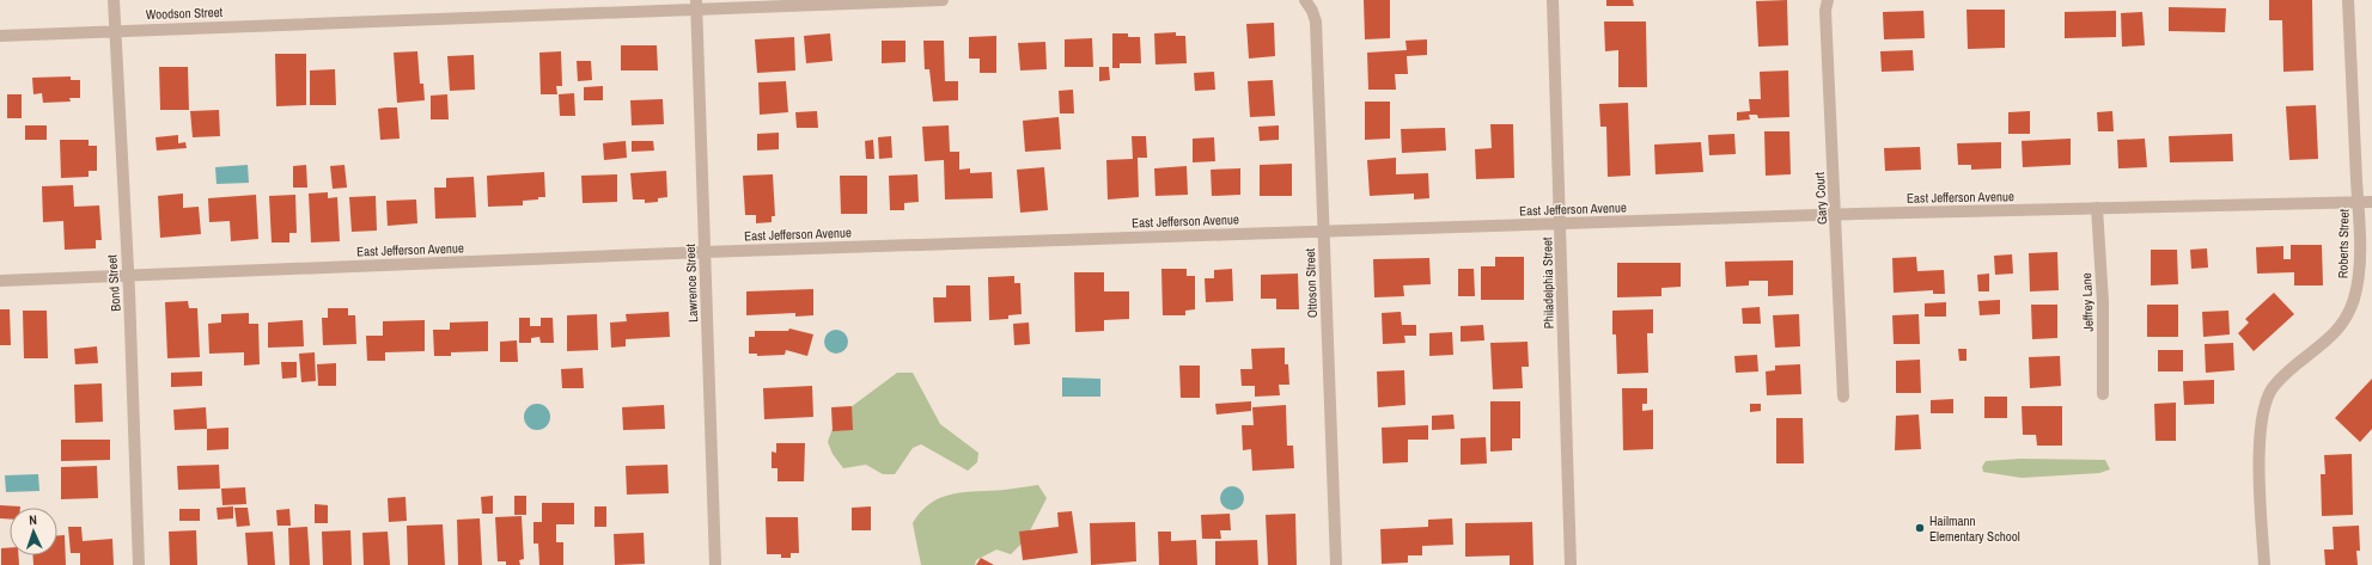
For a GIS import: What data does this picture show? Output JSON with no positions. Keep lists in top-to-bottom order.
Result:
{
  "streets": {
    "street": [
      "Woodson Street",
      "East Jefferson Avenue",
      "Gary Court",
      "Roberts Street",
      "Bond Street",
      "Lawrence Street",
      "Ottoson Street",
      "Philadelphia Street",
      "Jeffrey Lane"
    ]
  },
  "crossings": [
    ["Woodson Street", "Bond Street"],
    ["Woodson Street", "Lawrence Street"],
    ["East Jefferson Avenue", "Gary Court"],
    ["East Jefferson Avenue", "Roberts Street"],
    ["East Jefferson Avenue", "Bond Street"],
    ["East Jefferson Avenue", "Lawrence Street"],
    ["East Jefferson Avenue", "Ottoson Street"],
    ["East Jefferson Avenue", "Philadelphia Street"],
    ["East Jefferson Avenue", "Jeffrey Lane"]
  ],
  "places": ["Hailmann Elementary School"],
  "north": "top"
}
